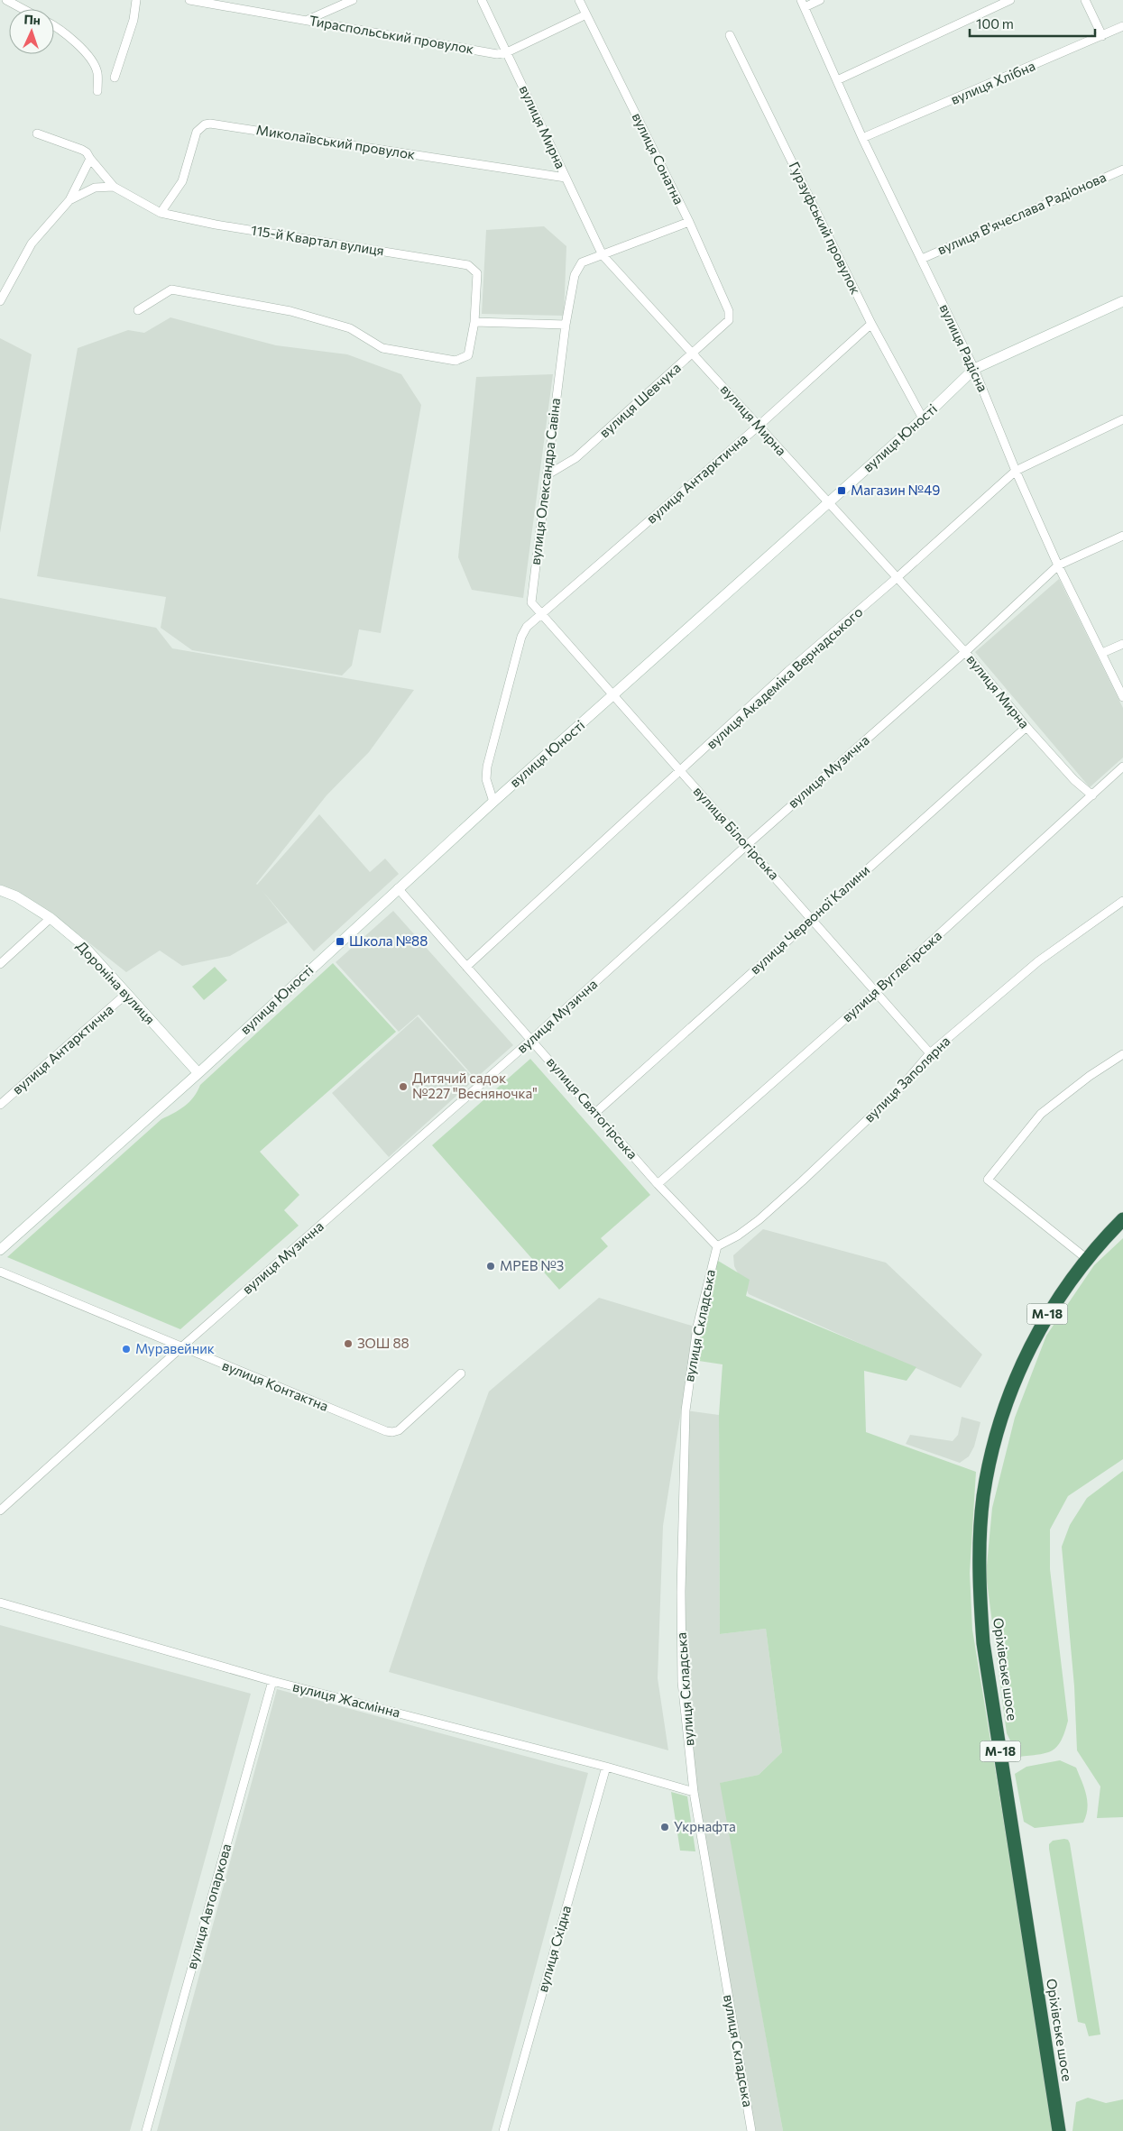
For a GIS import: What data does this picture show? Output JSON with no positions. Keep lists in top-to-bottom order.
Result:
{
  "streets": {
    "highway": ["М-18", "Оріхівське шосе"],
    "street": [
      "Тираспольський провулок",
      "вулиця Хлібна",
      "вулиця Мирна",
      "Миколаївський провулок",
      "вулиця Сонатна",
      "вулиця В'ячеслава Радіонова",
      "Гурзуфський провулок",
      "115-й Квартал вулиця",
      "вулиця Радісна",
      "вулиця Шевчука",
      "вулиця Юності",
      "вулиця Антарктична",
      "вулиця Олександра Савіна",
      "вулиця Академіка Вернадського",
      "вулиця Музична",
      "вулиця Білогірська",
      "вулиця Червоної Калини",
      "вулиця Вуглегірська",
      "Дороніна вулиця",
      "вулиця Заполярна",
      "вулиця Святогірська",
      "вулиця Складська",
      "вулиця Контактна",
      "вулиця Жасмінна",
      "вулиця Автопаркова",
      "вулиця Східна"
    ]
  },
  "crossings": [
    ["Тираспольський провулок", "вулиця Мирна"],
    ["Тираспольський провулок", "вулиця Сонатна"],
    ["вулиця Хлібна", "вулиця Радісна"],
    ["вулиця Мирна", "Миколаївський провулок"],
    ["вулиця Мирна", "вулиця Шевчука"],
    ["вулиця Мирна", "вулиця Юності"],
    ["вулиця Мирна", "вулиця Антарктична"],
    ["вулиця Мирна", "вулиця Олександра Савіна"],
    ["вулиця Мирна", "вулиця Академіка Вернадського"],
    ["вулиця Мирна", "вулиця Музична"],
    ["вулиця Мирна", "вулиця Червоної Калини"],
    ["вулиця Мирна", "вулиця Вуглегірська"],
    ["Миколаївський провулок", "115-й Квартал вулиця"],
    ["вулиця Сонатна", "вулиця Шевчука"],
    ["вулиця Сонатна", "вулиця Олександра Савіна"],
    ["вулиця В'ячеслава Радіонова", "вулиця Радісна"],
    ["Гурзуфський провулок", "вулиця Юності"],
    ["Гурзуфський провулок", "вулиця Антарктична"],
    ["вулиця Радісна", "вулиця Юності"],
    ["вулиця Радісна", "вулиця Академіка Вернадського"],
    ["вулиця Радісна", "вулиця Музична"],
    ["вулиця Шевчука", "вулиця Олександра Савіна"],
    ["вулиця Юності", "вулиця Білогірська"],
    ["вулиця Юності", "Дороніна вулиця"],
    ["вулиця Юності", "вулиця Святогірська"],
    ["вулиця Антарктична", "вулиця Олександра Савіна"],
    ["вулиця Антарктична", "вулиця Білогірська"],
    ["вулиця Антарктична", "Дороніна вулиця"],
    ["вулиця Олександра Савіна", "вулиця Білогірська"],
    ["вулиця Академіка Вернадського", "вулиця Білогірська"],
    ["вулиця Академіка Вернадського", "вулиця Святогірська"],
    ["вулиця Музична", "вулиця Білогірська"],
    ["вулиця Музична", "вулиця Святогірська"],
    ["вулиця Музична", "вулиця Контактна"],
    ["вулиця Білогірська", "вулиця Червоної Калини"],
    ["вулиця Білогірська", "вулиця Вуглегірська"],
    ["вулиця Білогірська", "вулиця Заполярна"],
    ["вулиця Червоної Калини", "вулиця Святогірська"],
    ["вулиця Вуглегірська", "вулиця Святогірська"],
    ["вулиця Заполярна", "вулиця Святогірська"],
    ["вулиця Заполярна", "вулиця Складська"],
    ["вулиця Святогірська", "вулиця Складська"],
    ["М-18", "Оріхівське шосе"],
    ["вулиця Складська", "вулиця Жасмінна"],
    ["вулиця Жасмінна", "вулиця Автопаркова"],
    ["вулиця Жасмінна", "вулиця Східна"]
  ],
  "places": {
    "transit": ["Магазин №49", "Школа №88"],
    "other": [
      "Дитячий садок №227 \"Весняночка\"",
      "МРЕВ №3",
      "ЗОШ 88",
      "Муравейник",
      "Укрнафта"
    ]
  },
  "scale_bar": "100 m",
  "north": "top"
}
